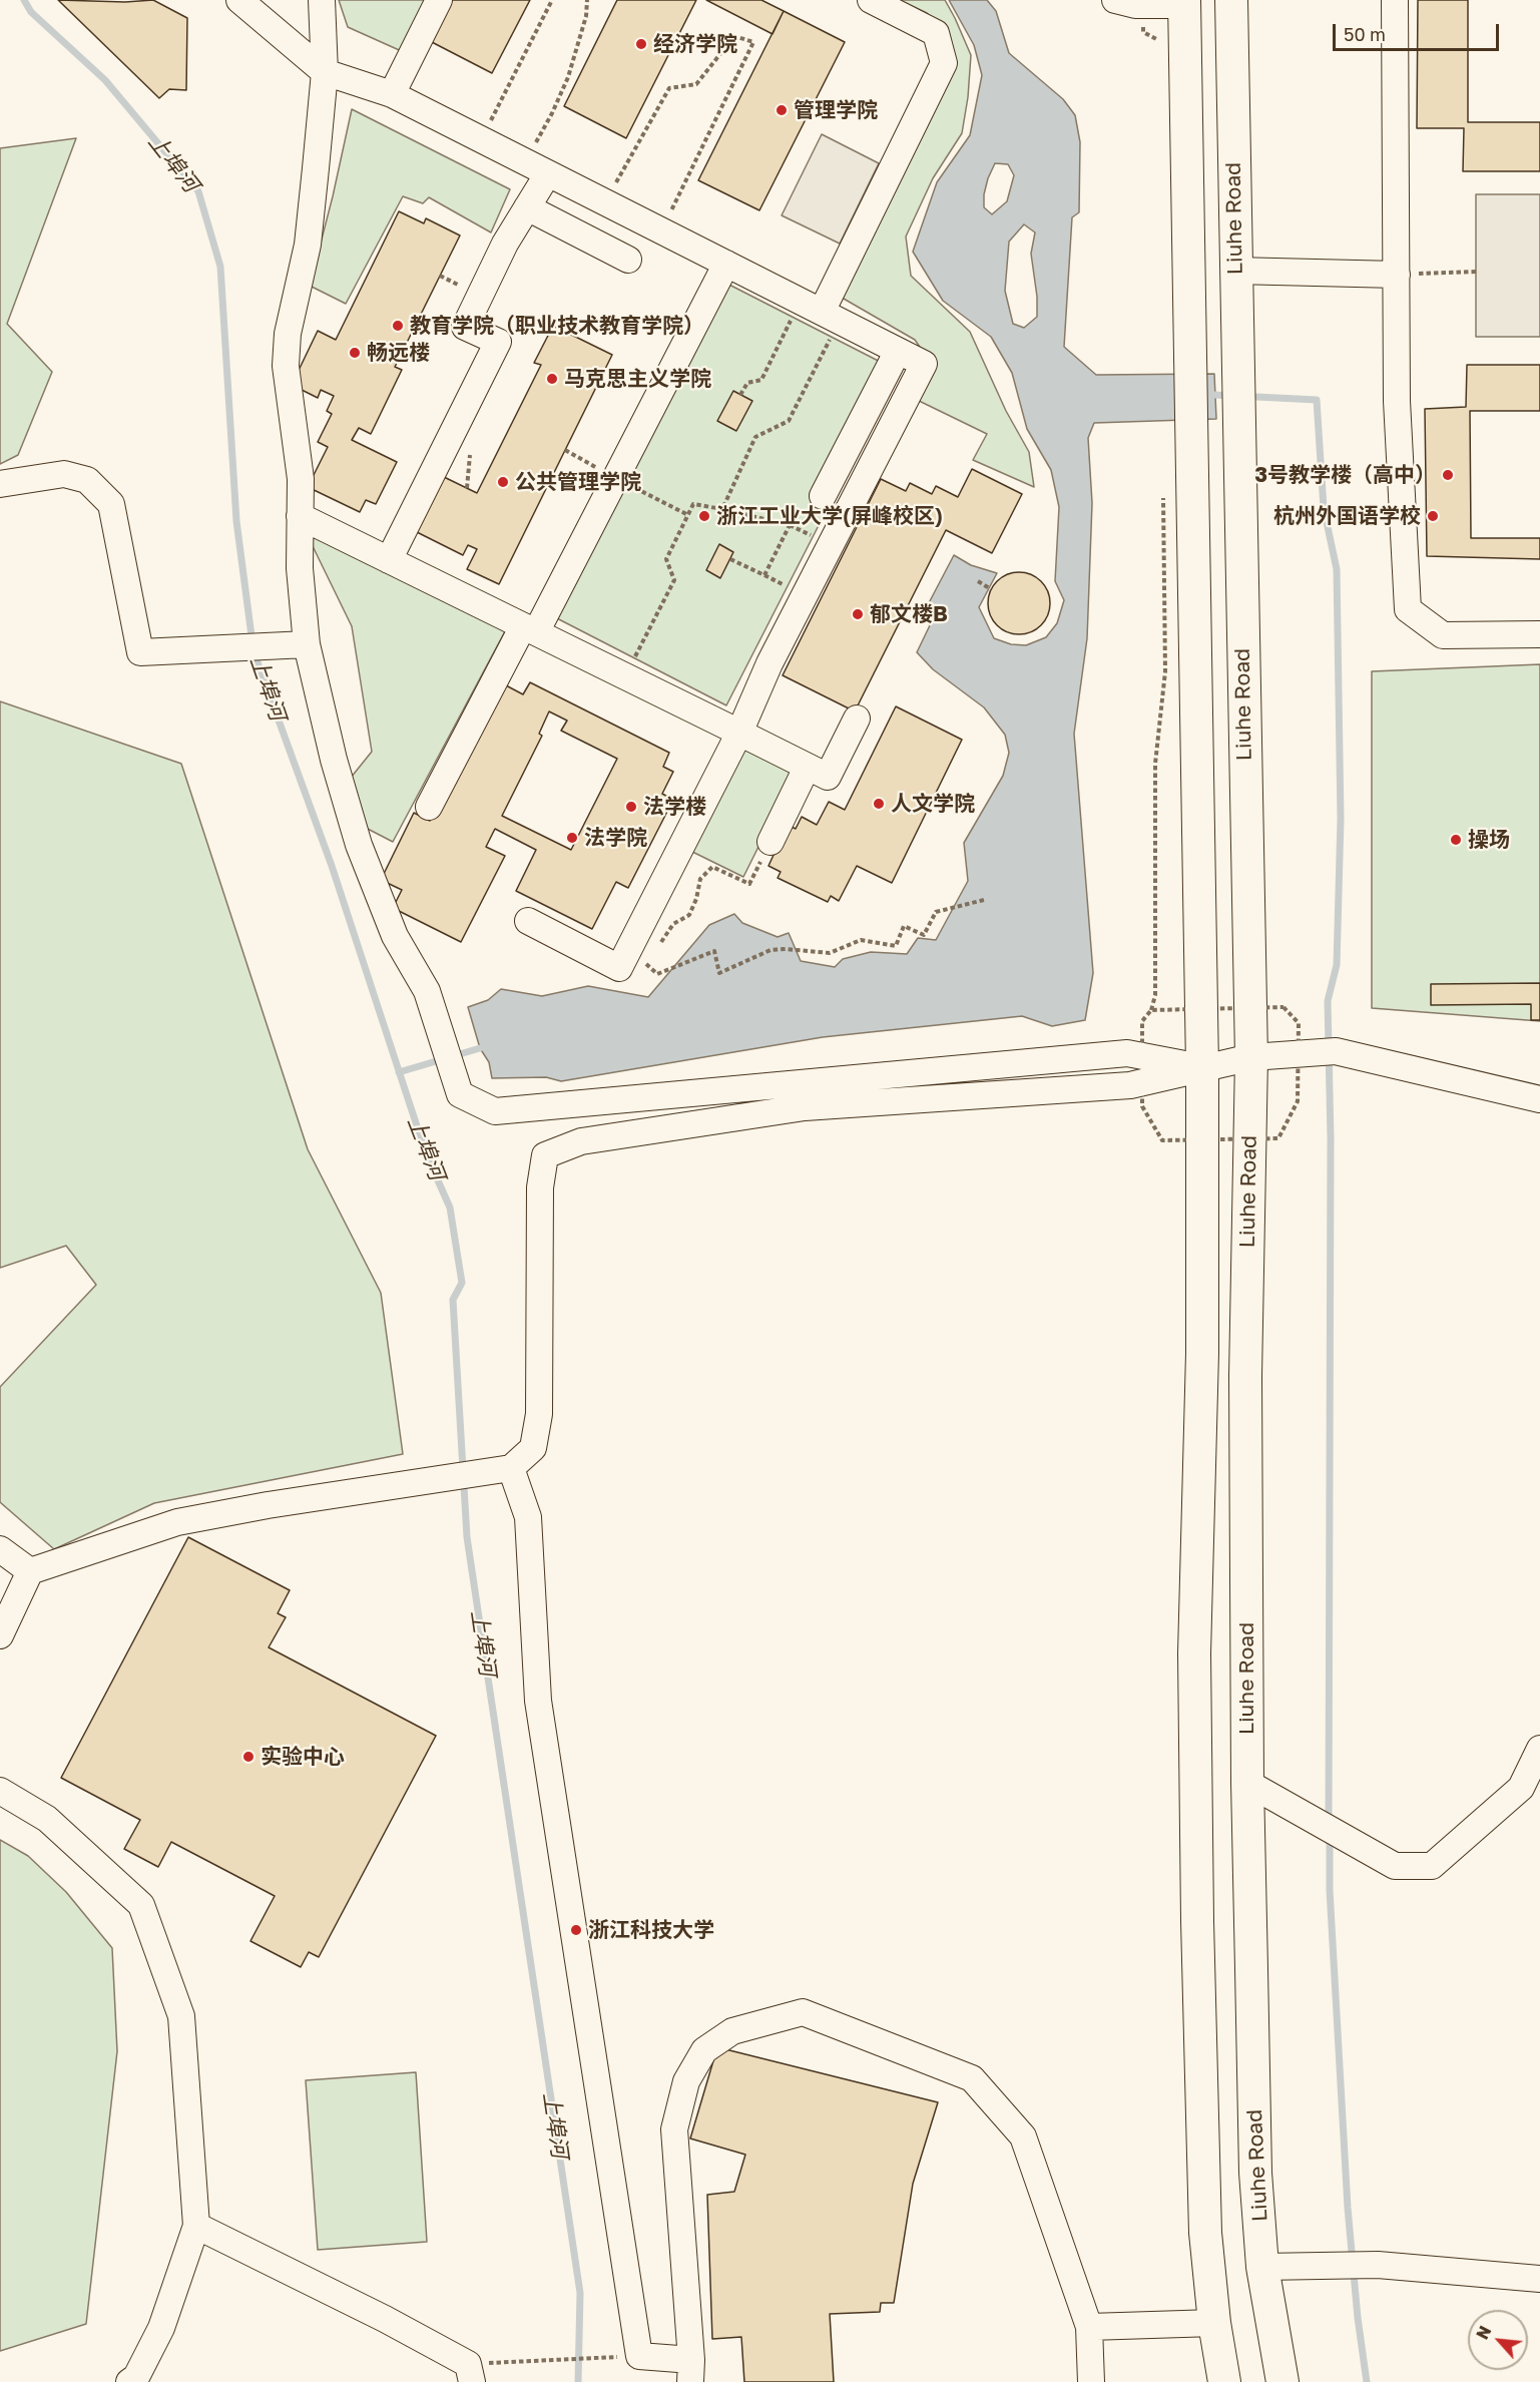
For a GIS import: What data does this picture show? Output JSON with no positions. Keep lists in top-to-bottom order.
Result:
{
  "streets": {
    "main road": ["Liuhe Road"]
  },
  "water": ["上埠河"],
  "places": [
    "经济学院",
    "管理学院",
    "教育学院（职业技术教育学院）",
    "畅远楼",
    "马克思主义学院",
    "3号教学楼（高中）",
    "公共管理学院",
    "浙江工业大学(屏峰校区)",
    "杭州外国语学校",
    "郁文楼B",
    "人文学院",
    "法学楼",
    "法学院",
    "操场",
    "实验中心",
    "浙江科技大学"
  ],
  "scale_bar": "50 m",
  "north": "top left"
}
